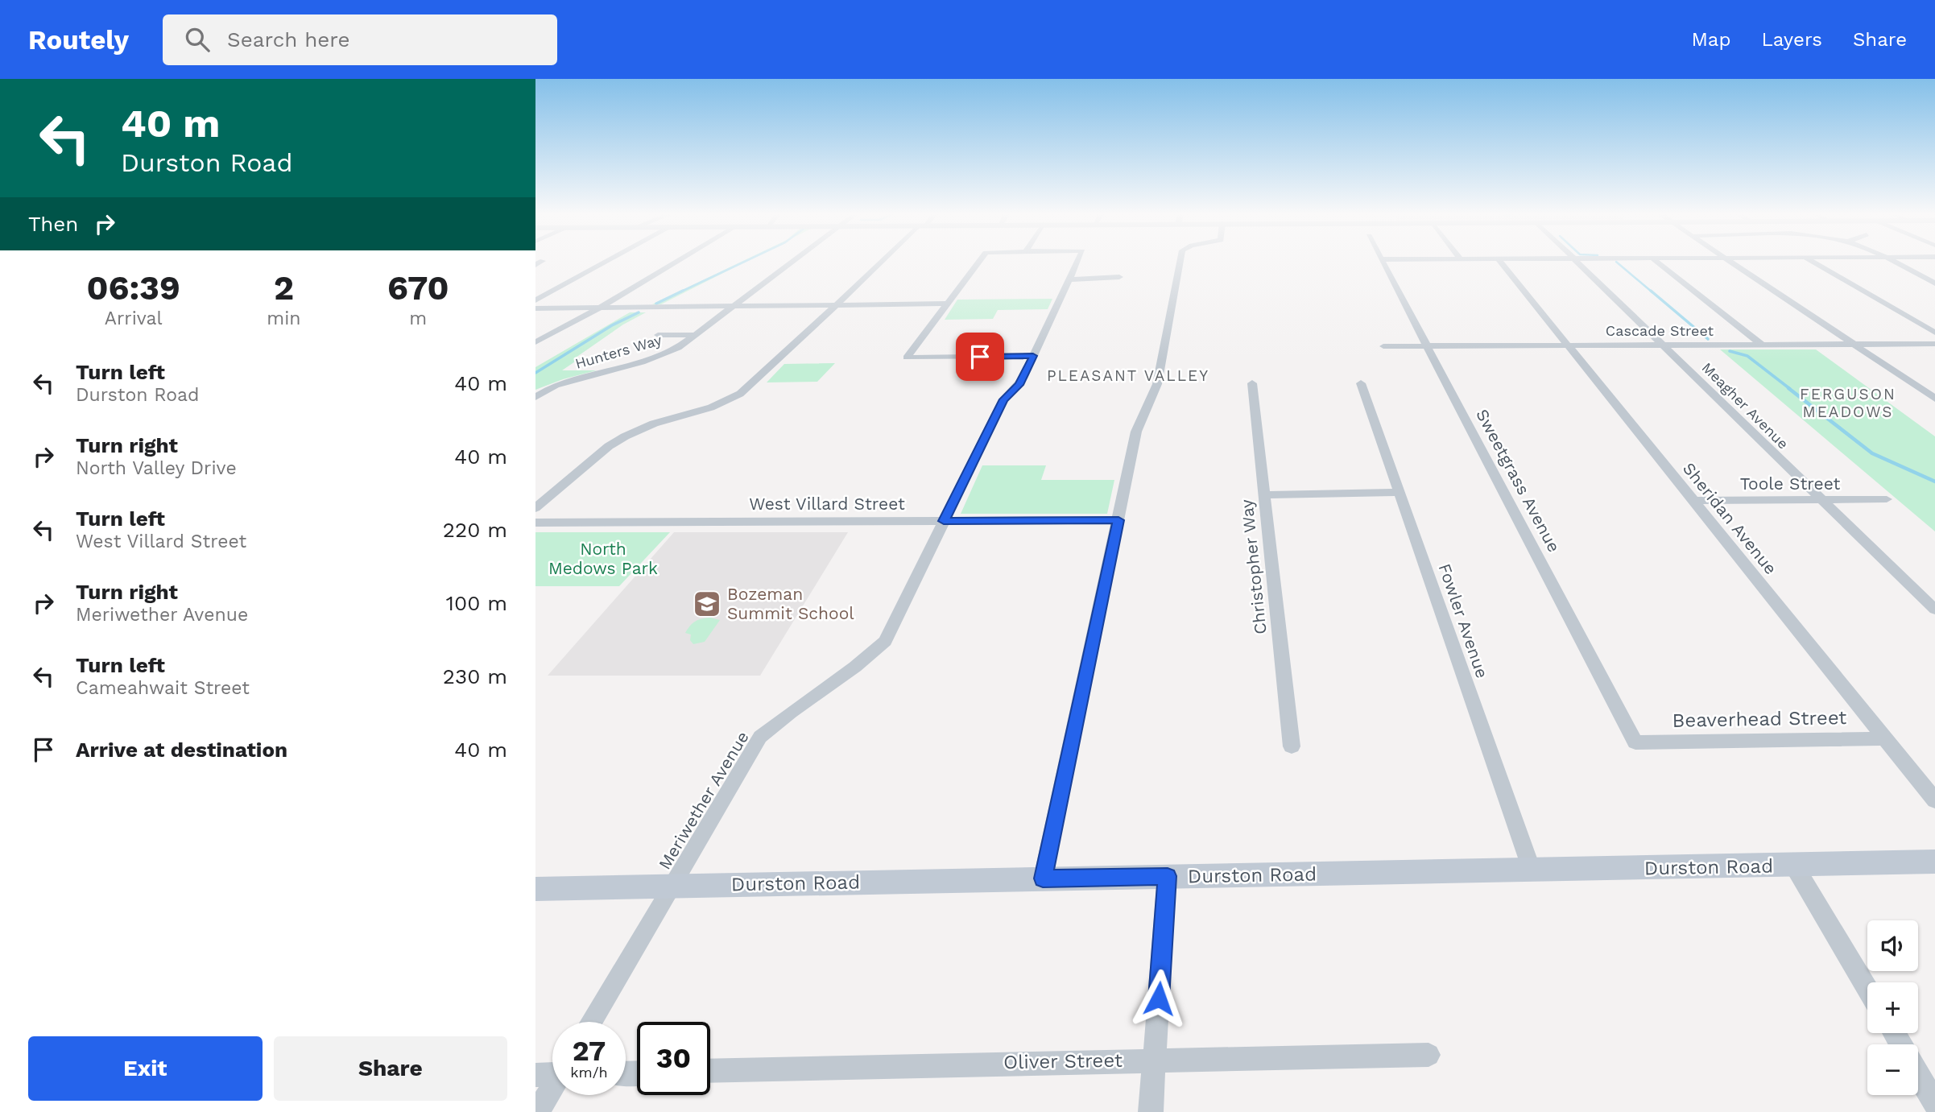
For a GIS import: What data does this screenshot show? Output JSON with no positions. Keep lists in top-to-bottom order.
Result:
{
  "streets": {
    "main road": ["Durston Road"],
    "street": [
      "Cascade Street",
      "Hunters Way",
      "Meagher Avenue",
      "Sweetgrass Avenue",
      "Toole Street",
      "West Villard Street",
      "Sheridan Avenue",
      "Christopher Way",
      "Fowler Avenue",
      "Beaverhead Street",
      "Meriwether Avenue",
      "Oliver Street"
    ]
  },
  "crossings": [
    ["Cascade Street", "Meagher Avenue"],
    ["Cascade Street", "Sweetgrass Avenue"],
    ["Cascade Street", "Sheridan Avenue"],
    ["Meagher Avenue", "Toole Street"],
    ["Sweetgrass Avenue", "Beaverhead Street"],
    ["Toole Street", "Sheridan Avenue"],
    ["West Villard Street", "Meriwether Avenue"],
    ["Sheridan Avenue", "Beaverhead Street"],
    ["Fowler Avenue", "Durston Road"],
    ["Meriwether Avenue", "Durston Road"]
  ],
  "districts": ["PLEASANT VALLEY", "FERGUSON MEADOWS"],
  "parks": ["North Medows Park"],
  "places": {
    "school or university": ["Bozeman Summit School"]
  },
  "page": {
    "header": "Routely",
    "search": "Search here",
    "nav": ["Map", "Layers", "Share"],
    "turn": ["40 m", "Durston Road"],
    "then": "Then",
    "eta": [
      "06:39",
      "Arrival",
      "2",
      "min",
      "670",
      "m"
    ],
    "list": [
      {
        "name": "Turn left",
        "note": "Durston Road",
        "value": "40 m"
      },
      {
        "name": "Turn right",
        "note": "North Valley Drive",
        "value": "40 m"
      },
      {
        "name": "Turn left",
        "note": "West Villard Street",
        "value": "220 m"
      },
      {
        "name": "Turn right",
        "note": "Meriwether Avenue",
        "value": "100 m"
      },
      {
        "name": "Turn left",
        "note": "Cameahwait Street",
        "value": "230 m"
      },
      {
        "name": "Arrive at destination",
        "value": "40 m"
      }
    ],
    "map_buttons": ["+", "−"],
    "speed": "27 km/h",
    "limit": "30",
    "buttons": ["Exit", "Share"]
  }
}
